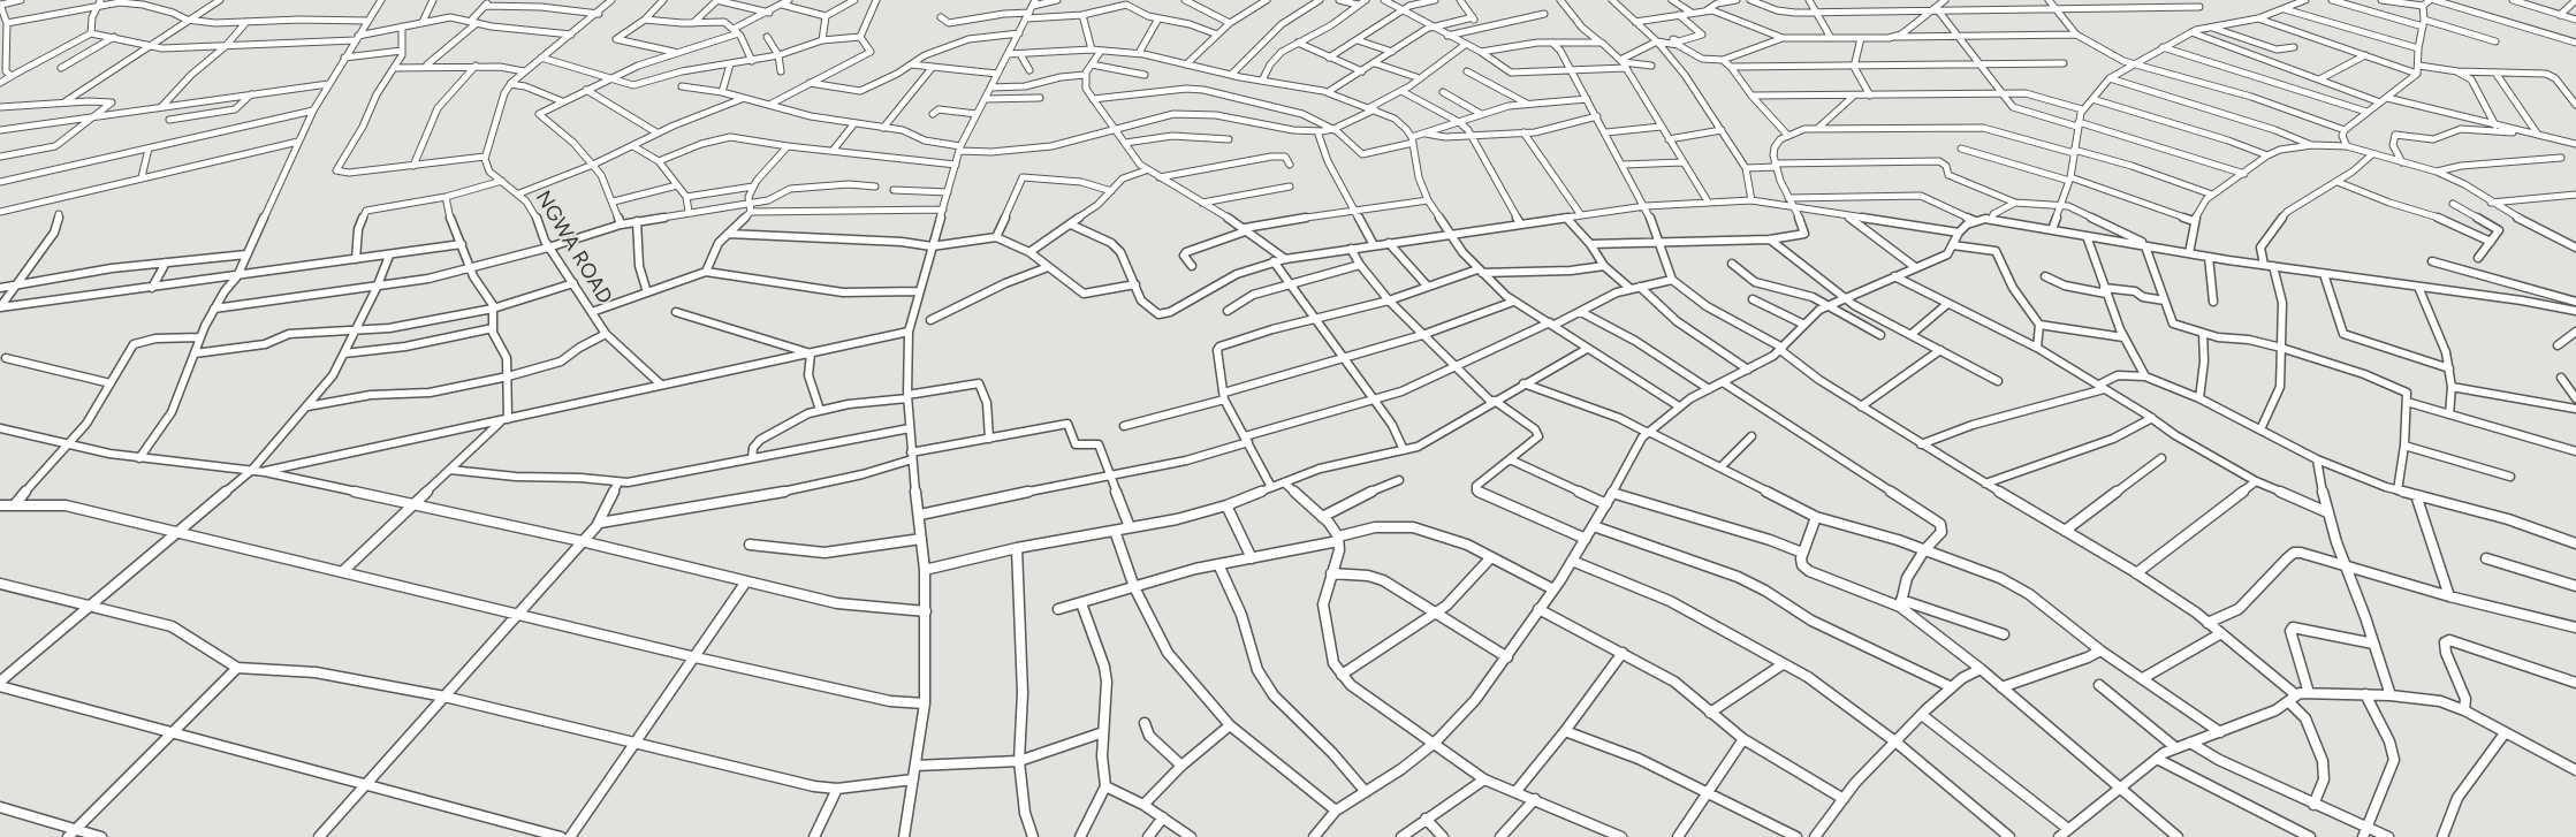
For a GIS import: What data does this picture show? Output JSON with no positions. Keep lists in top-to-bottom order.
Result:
{
  "streets": {
    "street": ["NGWA ROAD"]
  }
}
